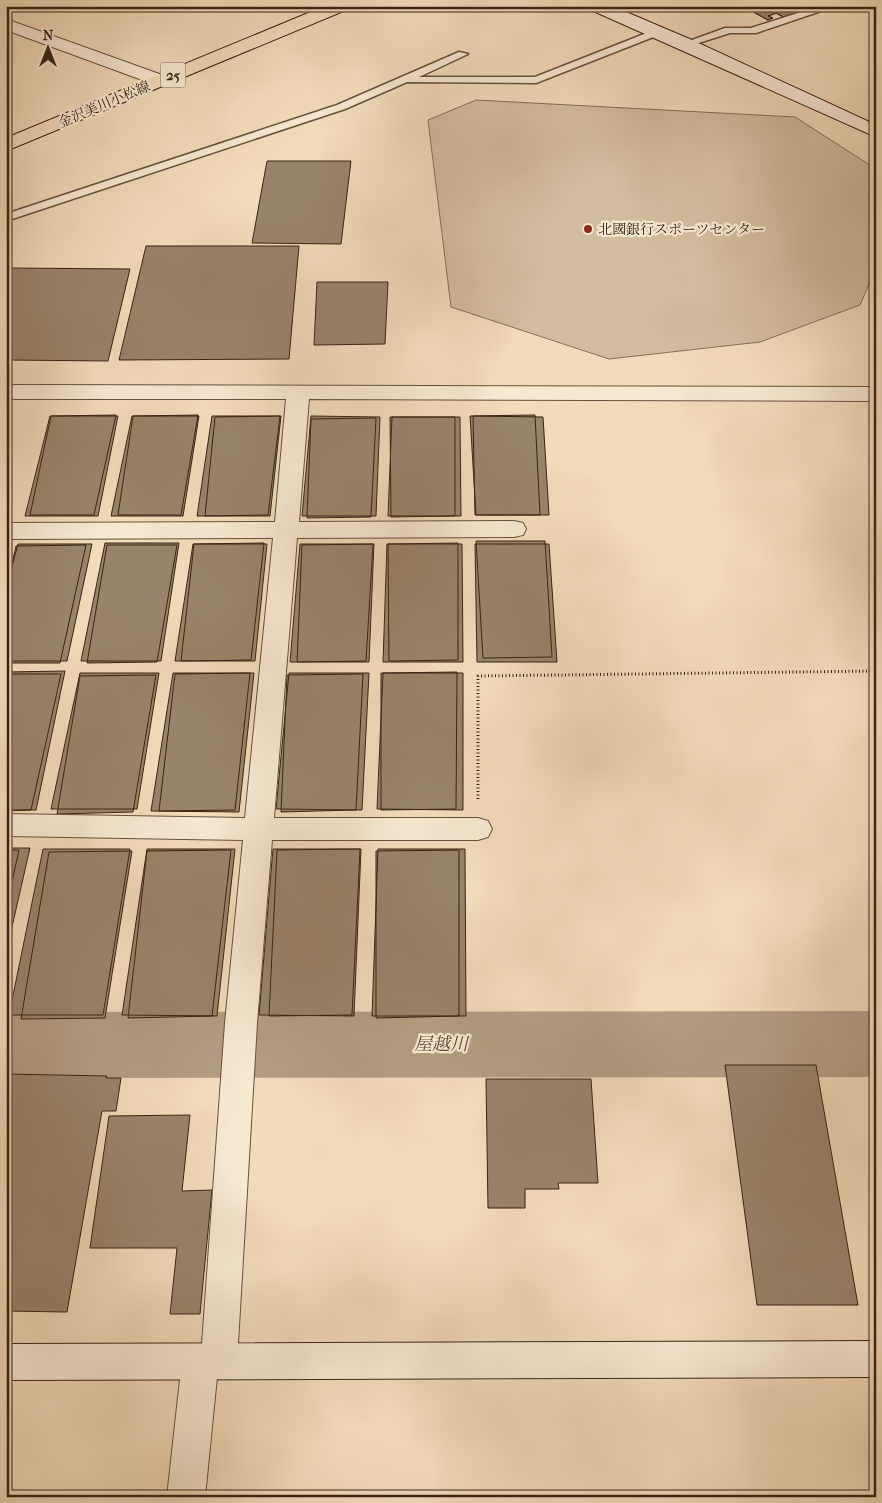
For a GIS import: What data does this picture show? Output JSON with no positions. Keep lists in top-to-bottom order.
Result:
{
  "streets": {
    "main road": ["25", "金沢美川小松線"]
  },
  "water": ["屋越川"],
  "places": ["北國銀行スポーツセンター"],
  "north": "top"
}
